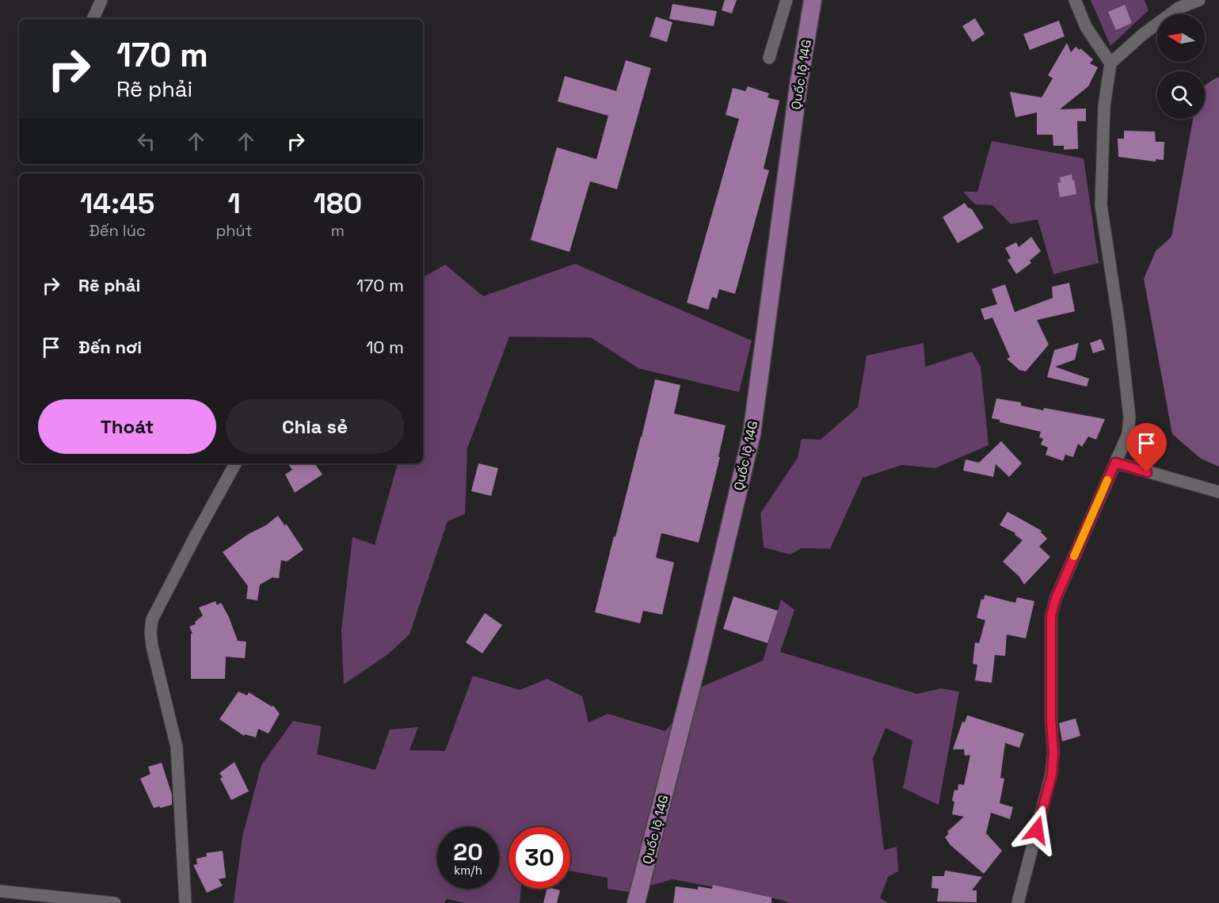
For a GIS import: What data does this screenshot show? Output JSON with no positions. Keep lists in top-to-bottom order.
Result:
{
  "streets": {
    "main road": ["Quốc lộ 14G"]
  },
  "north": "left",
  "page": {
    "turn": ["170 m", "Rẽ phải"],
    "eta": [
      "14:45",
      "Đến lúc",
      "1",
      "phút",
      "180",
      "m"
    ],
    "list": [
      {
        "name": "Rẽ phải",
        "value": "170 m"
      },
      {
        "name": "Đến nơi",
        "value": "10 m"
      }
    ],
    "buttons": ["Thoát", "Chia sẻ"],
    "speed": "20 km/h",
    "limit": "30"
  }
}
